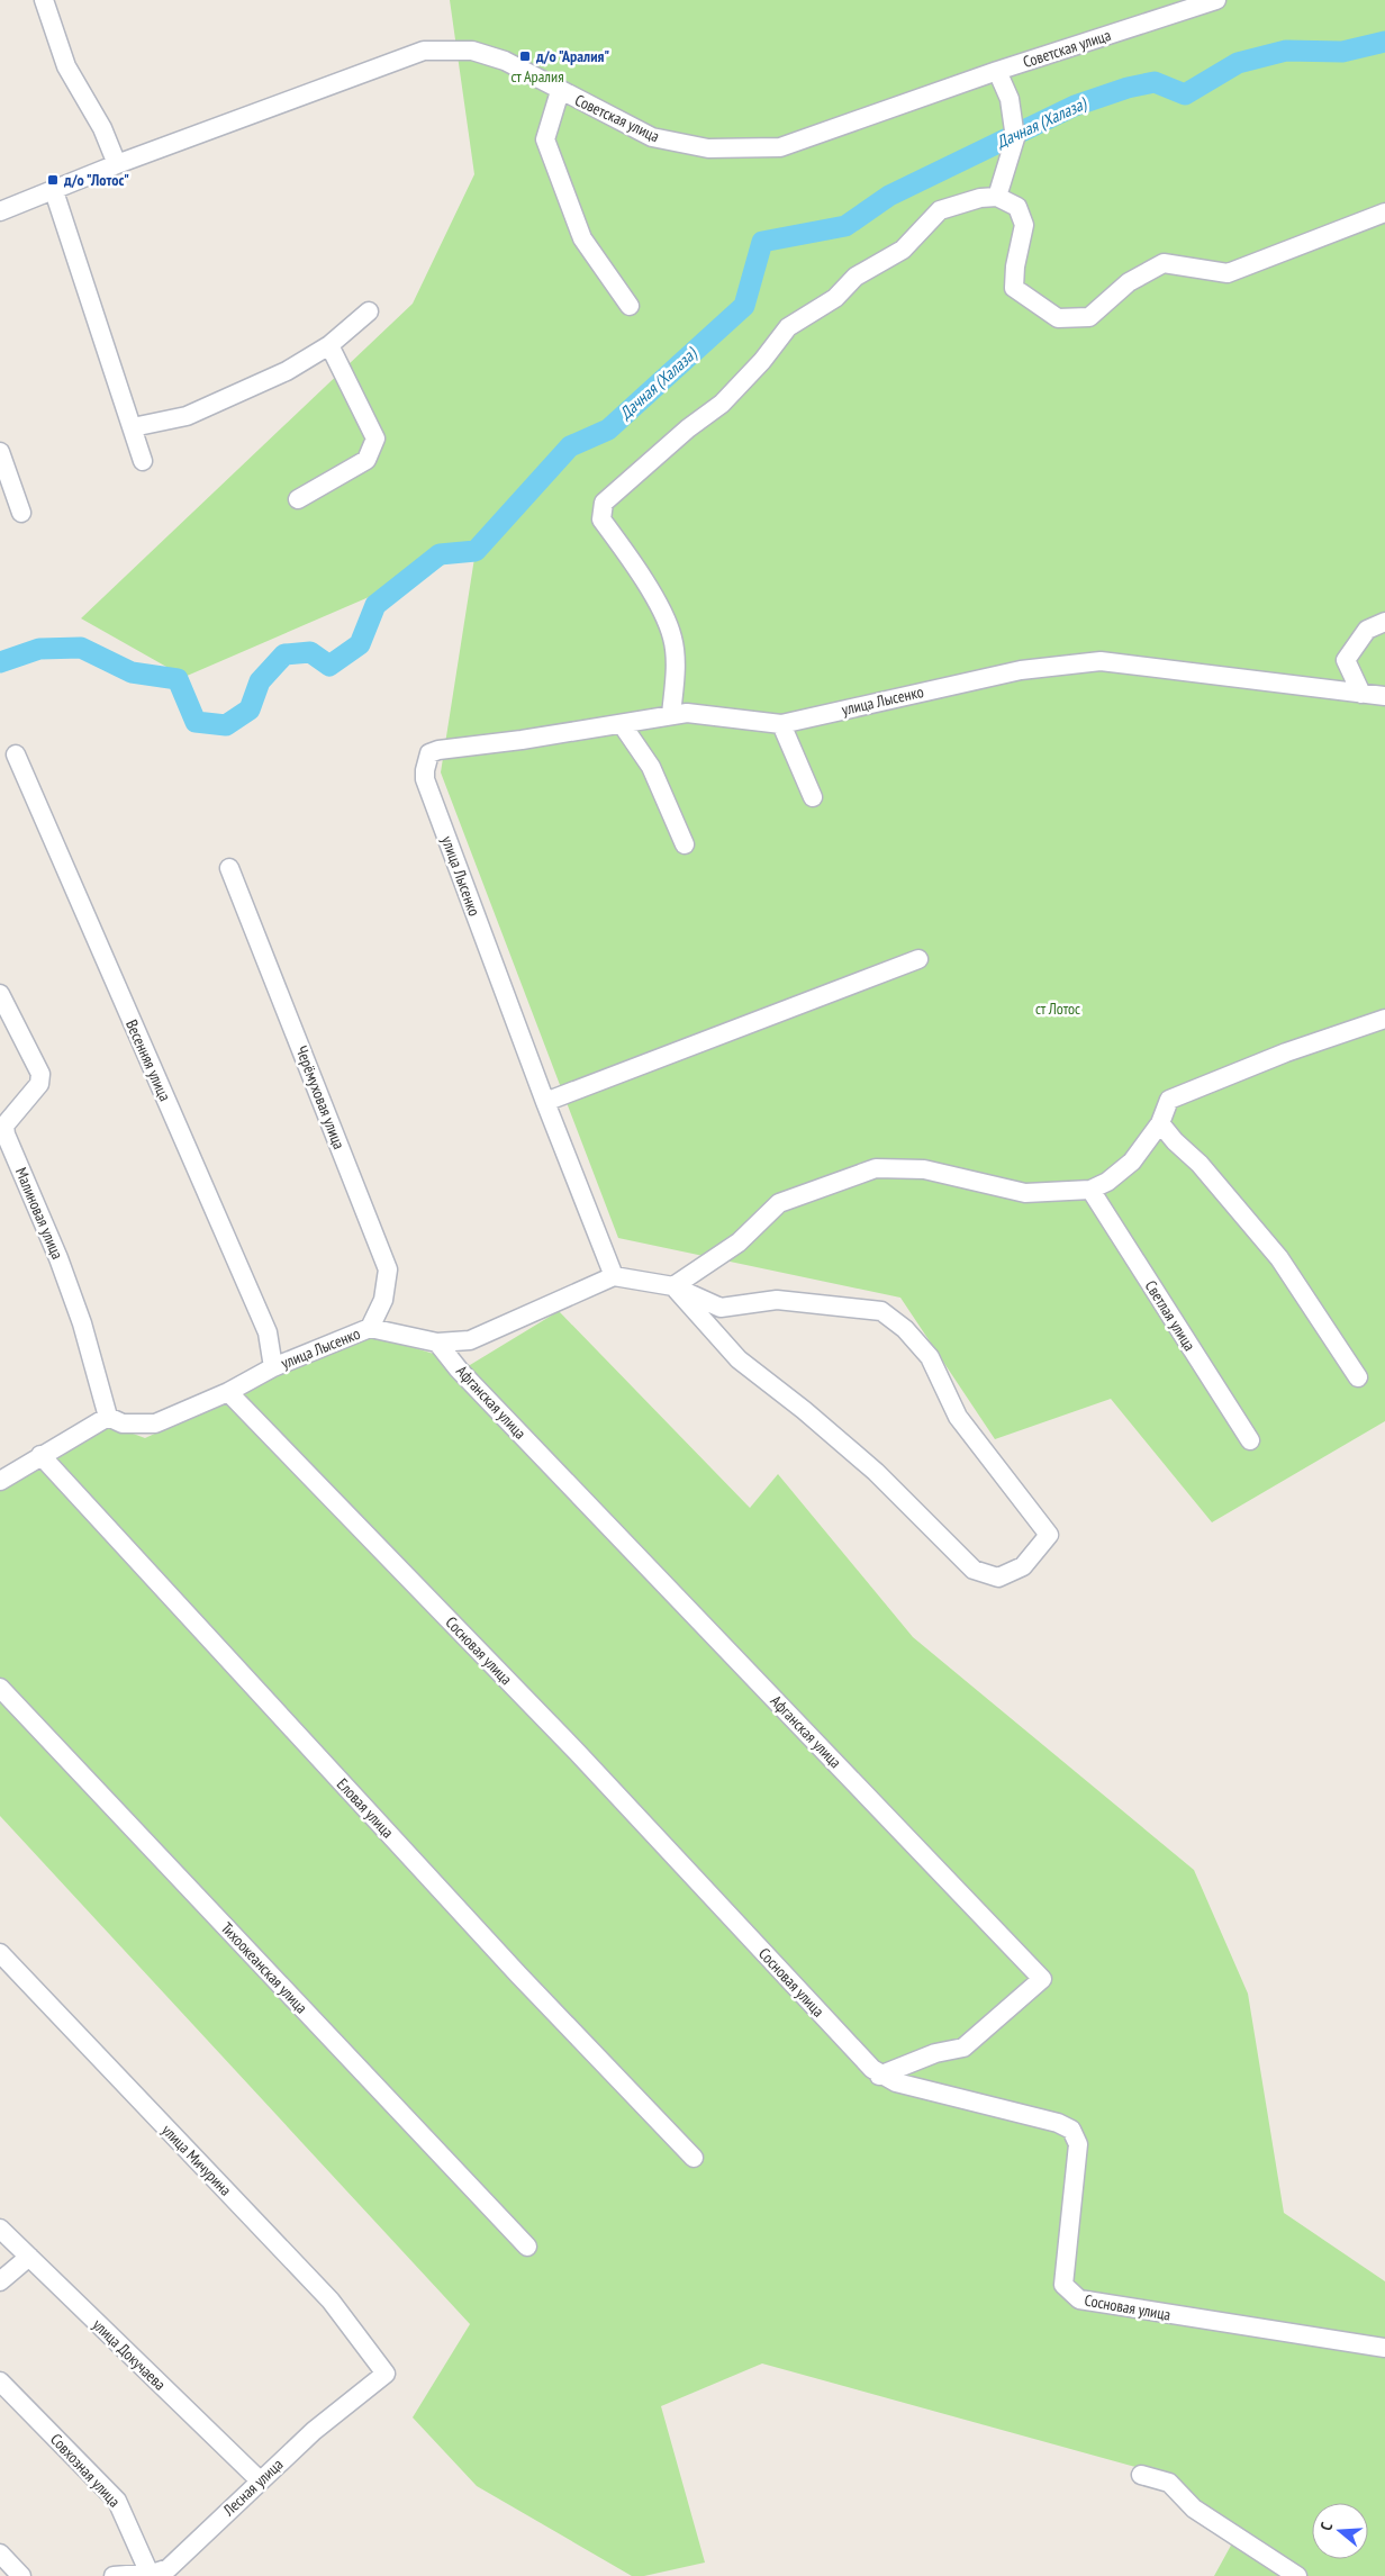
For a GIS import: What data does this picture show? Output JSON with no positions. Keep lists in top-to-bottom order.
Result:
{
  "streets": {
    "street": [
      "Советская улица",
      "улица Лысенко",
      "Весенняя улица",
      "Черёмуховая улица",
      "Малиновая улица",
      "Светлая улица",
      "Афганская улица",
      "Сосновая улица",
      "Еловая улица",
      "Тихоокеанская улица",
      "улица Мичурина",
      "улица Докучаева",
      "Совхозная улица",
      "Лесная улица"
    ]
  },
  "crossings": [
    ["улица Лысенко", "Весенняя улица"],
    ["улица Лысенко", "Черёмуховая улица"],
    ["улица Лысенко", "Малиновая улица"],
    ["улица Лысенко", "Афганская улица"],
    ["улица Лысенко", "Сосновая улица"],
    ["Афганская улица", "Сосновая улица"],
    ["улица Мичурина", "Лесная улица"],
    ["улица Докучаева", "Лесная улица"],
    ["Совхозная улица", "Лесная улица"]
  ],
  "water": ["Дачная (Халаза)"],
  "parks": ["ст Аралия", "ст Лотос"],
  "places": {
    "transit": ["д/о \"Аралия\"", "д/о \"Лотос\""]
  },
  "north": "left"
}
